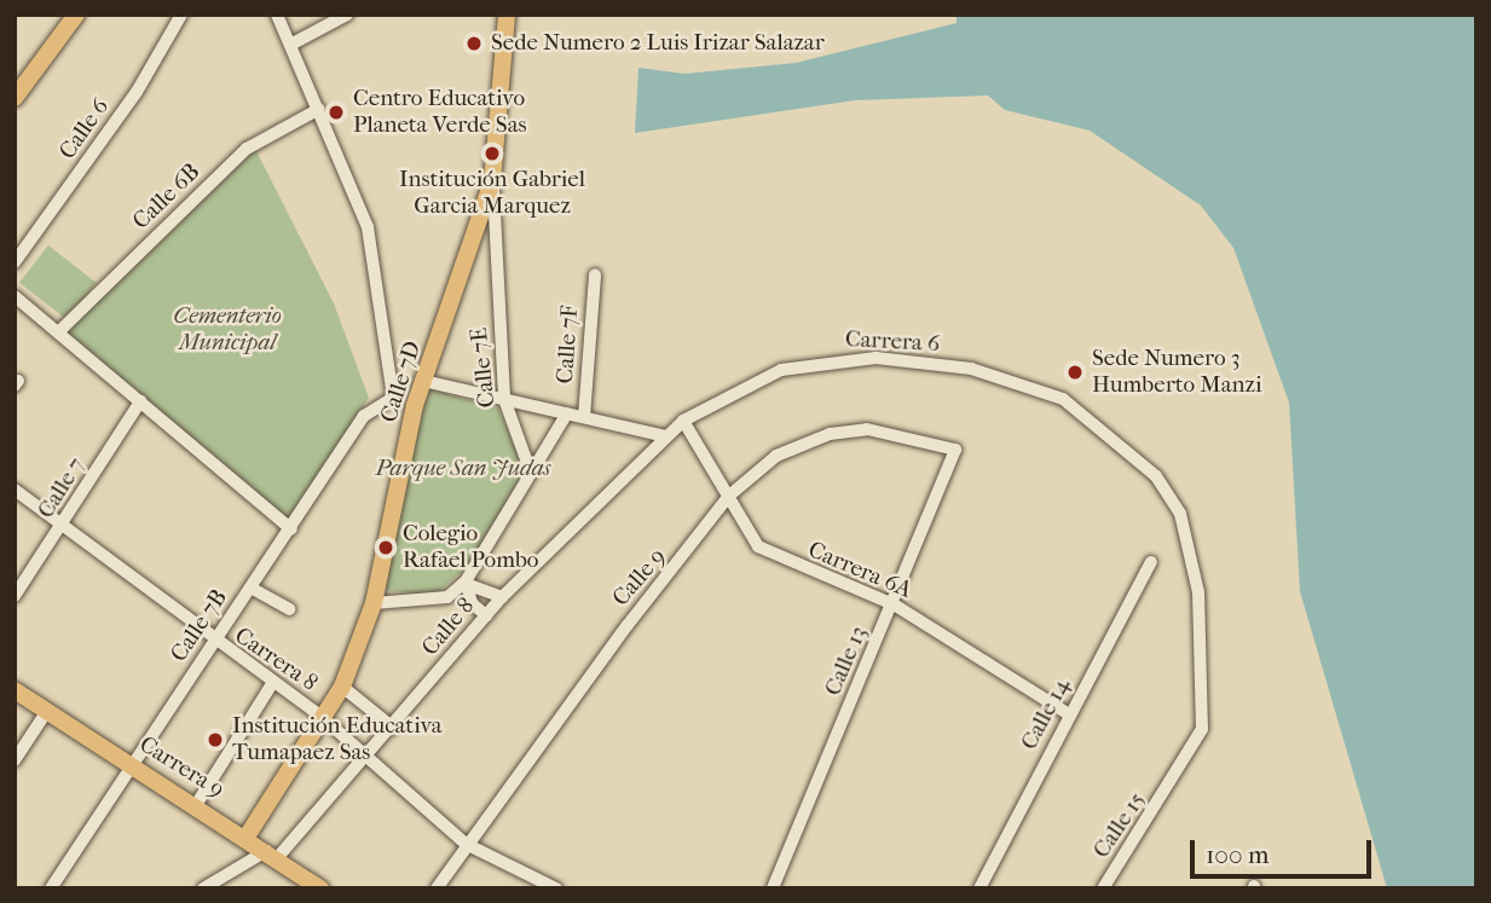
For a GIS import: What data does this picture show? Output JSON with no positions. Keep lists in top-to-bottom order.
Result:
{
  "streets": {
    "main road": ["Calle 7D", "Carrera 9"],
    "street": [
      "Calle 6",
      "Calle 6B",
      "Carrera 6",
      "Calle 7F",
      "Calle 7E",
      "Calle 7",
      "Carrera 6A",
      "Calle 9",
      "Calle 7B",
      "Calle 8",
      "Carrera 8",
      "Calle 13",
      "Calle 14",
      "Calle 15"
    ]
  },
  "crossings": [
    ["Carrera 6", "Carrera 6A"],
    ["Carrera 6", "Calle 8"],
    ["Carrera 6", "Calle 15"],
    ["Calle 7F", "Calle 7E"],
    ["Calle 7E", "Calle 7D"],
    ["Calle 7D", "Carrera 8"],
    ["Calle 7D", "Carrera 9"],
    ["Calle 7", "Carrera 8"],
    ["Carrera 6A", "Calle 9"],
    ["Carrera 6A", "Calle 13"],
    ["Carrera 6A", "Calle 14"],
    ["Calle 9", "Carrera 8"],
    ["Calle 9", "Calle 13"],
    ["Calle 7B", "Carrera 8"],
    ["Calle 7B", "Carrera 9"],
    ["Calle 8", "Carrera 8"],
    ["Calle 8", "Carrera 9"]
  ],
  "parks": ["Cementerio Municipal", "Parque San Judas"],
  "places": [
    "Sede Numero 2 Luis Irizar Salazar",
    "Centro Educativo Planeta Verde Sas",
    "Institución Gabriel Garcia Marquez",
    "Sede Numero 3 Humberto Manzi",
    "Colegio Rafael Pombo",
    "Institución Educativa Tumapaez Sas"
  ],
  "scale_bar": "100 m"
}
